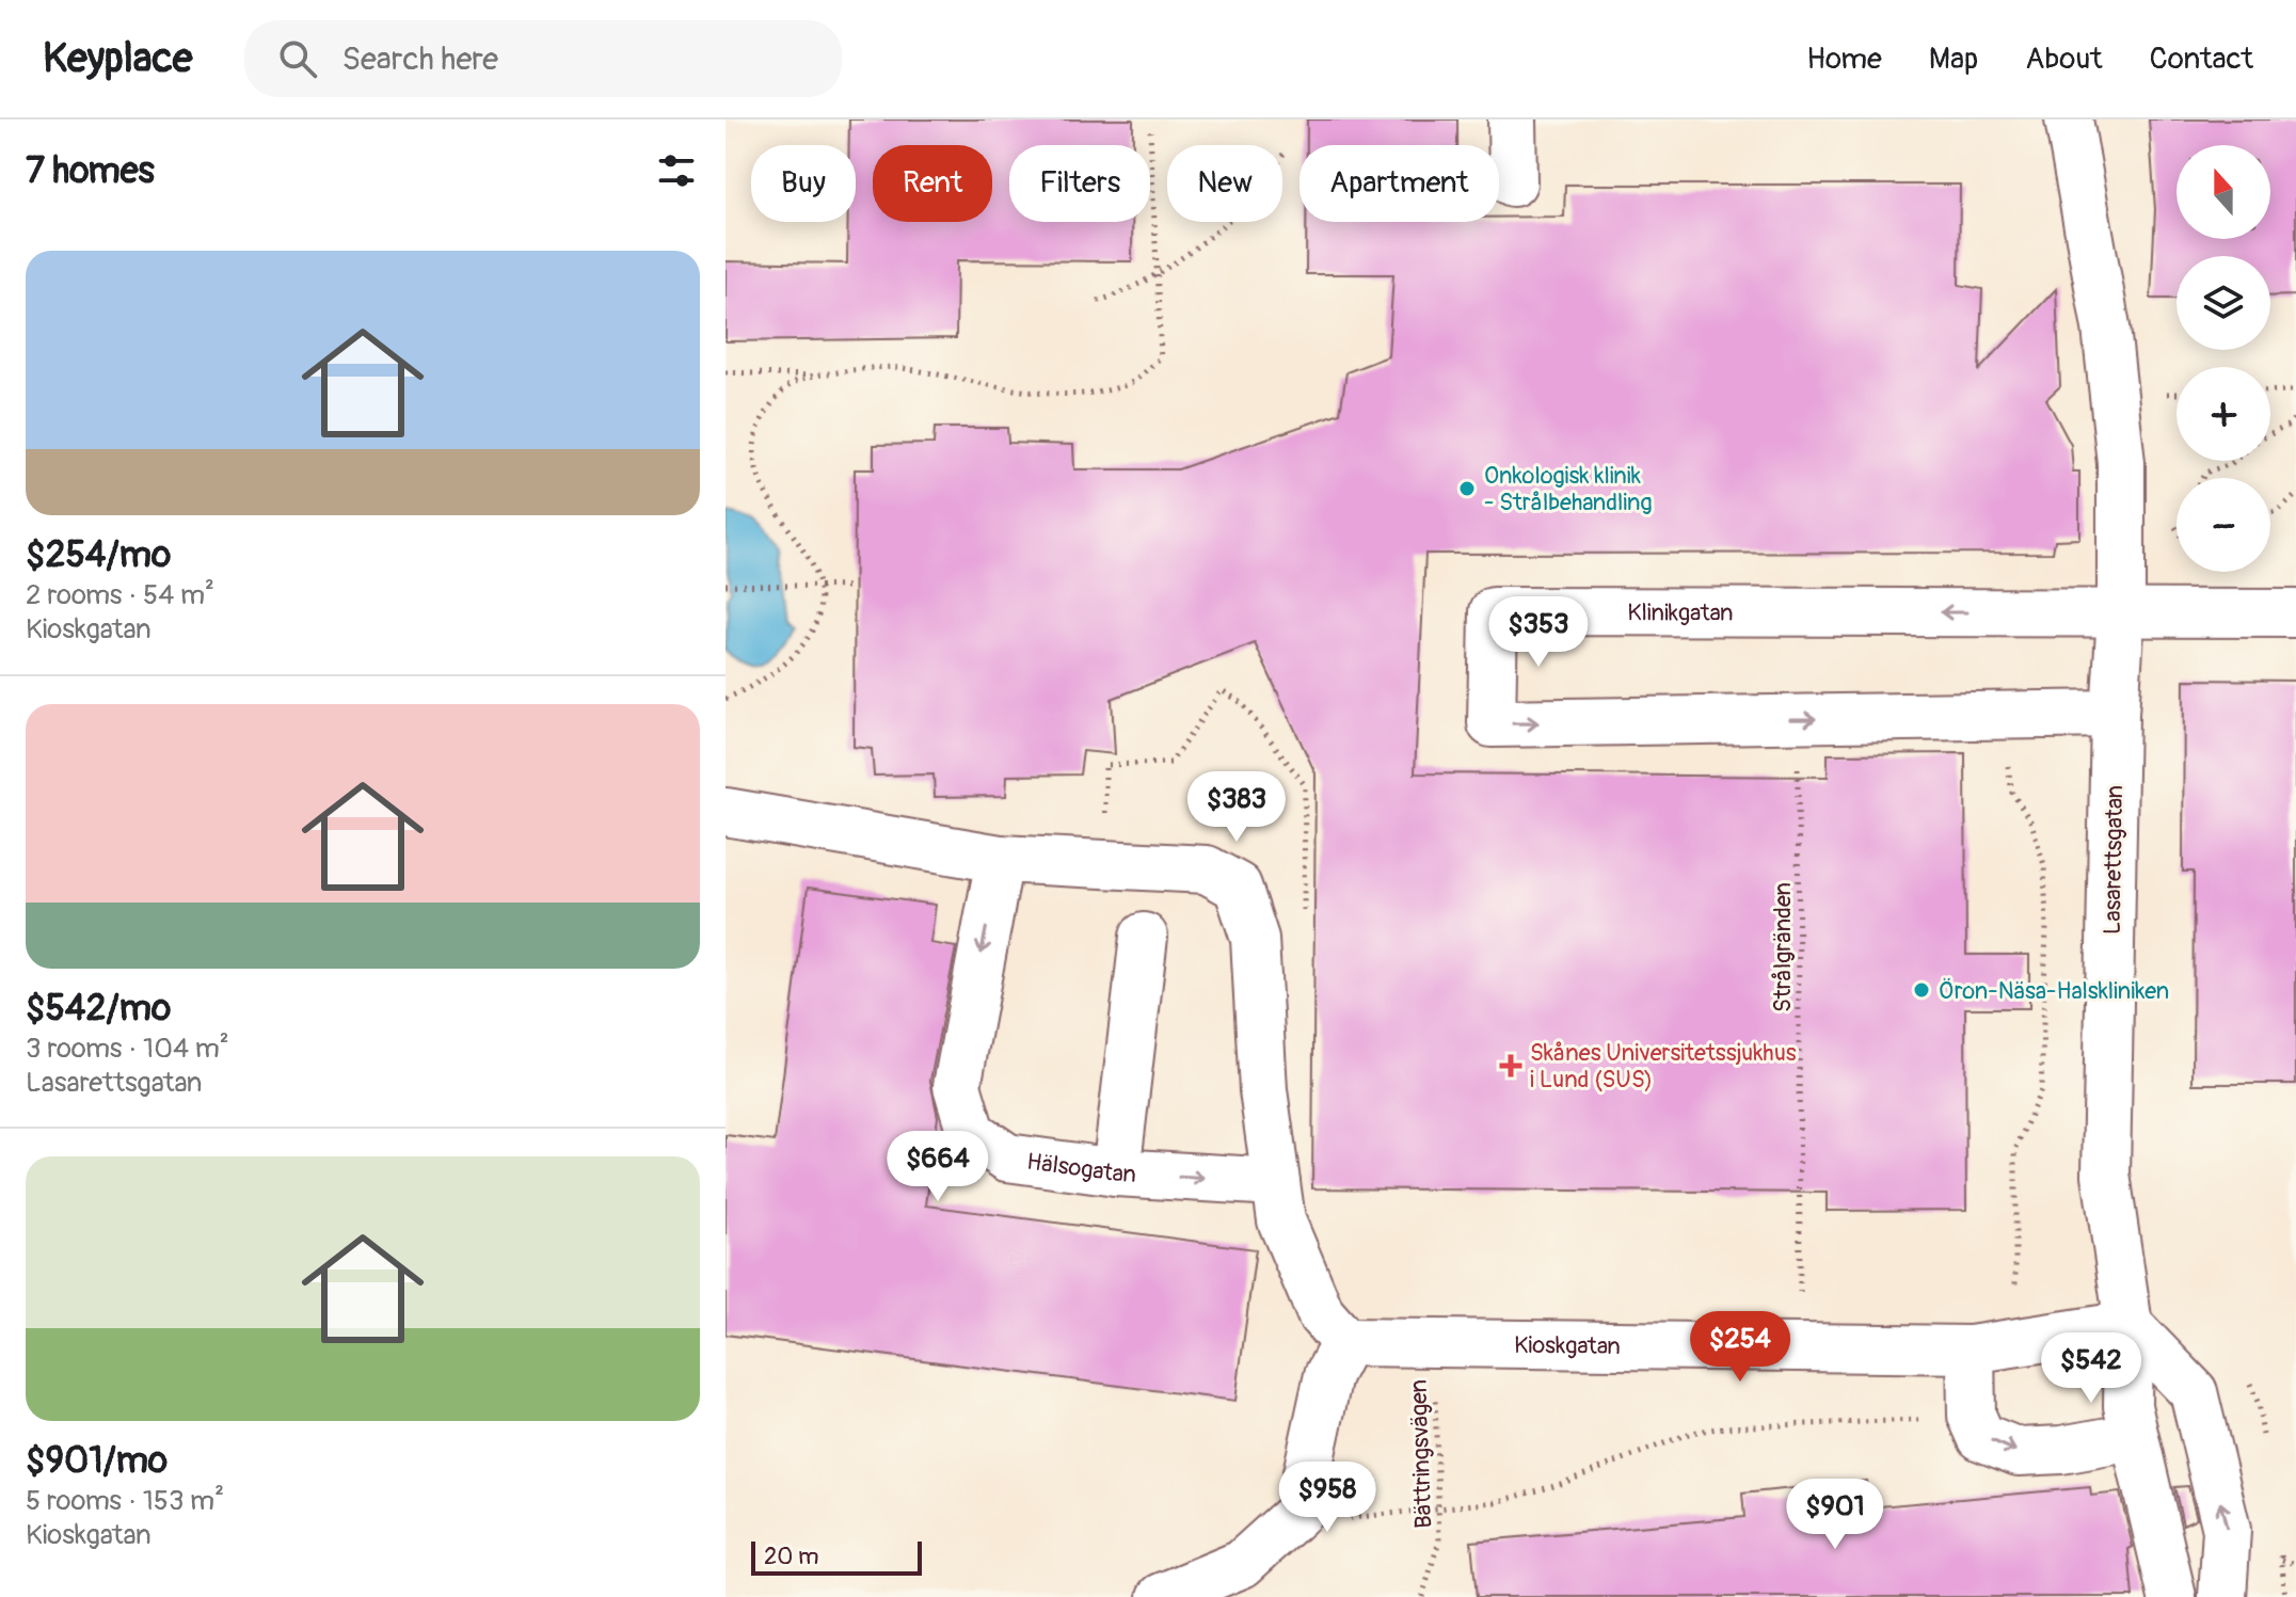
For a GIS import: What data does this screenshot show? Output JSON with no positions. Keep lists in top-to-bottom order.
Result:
{
  "streets": {
    "street": [
      "Klinikgatan",
      "Lasarettsgatan",
      "Hälsogatan",
      "Kioskgatan"
    ],
    "path": ["Strålgränden", "Bättringsvägen"]
  },
  "crossings": [
    ["Klinikgatan", "Lasarettsgatan"],
    ["Lasarettsgatan", "Kioskgatan"],
    ["Kioskgatan", "Bättringsvägen"]
  ],
  "places": {
    "other": ["Onkologisk klinik - Strålbehandling", "Öron-Näsa-Halskliniken"],
    "health": ["Skånes Universitetssjukhus i Lund (SUS)"]
  },
  "scale_bar": "20 m",
  "north": "top",
  "page": {
    "header": "Keyplace",
    "search": "Search here",
    "nav": [
      "Home",
      "Map",
      "About",
      "Contact"
    ],
    "heading": "7 homes",
    "map_buttons": ["+", "−"],
    "chip": [
      "Buy",
      "Rent",
      "Filters",
      "New",
      "Apartment"
    ],
    "list": [
      {
        "name": "$254/mo",
        "note": "2 rooms · 54 m² · Kioskgatan"
      },
      {
        "name": "$542/mo",
        "note": "3 rooms · 104 m² · Lasarettsgatan"
      },
      {
        "name": "$901/mo",
        "note": "5 rooms · 153 m² · Kioskgatan"
      }
    ],
    "price": [
      "$353",
      "$383",
      "$664",
      "$254",
      "$542",
      "$958",
      "$901"
    ],
    "scale": "20 m"
  }
}
